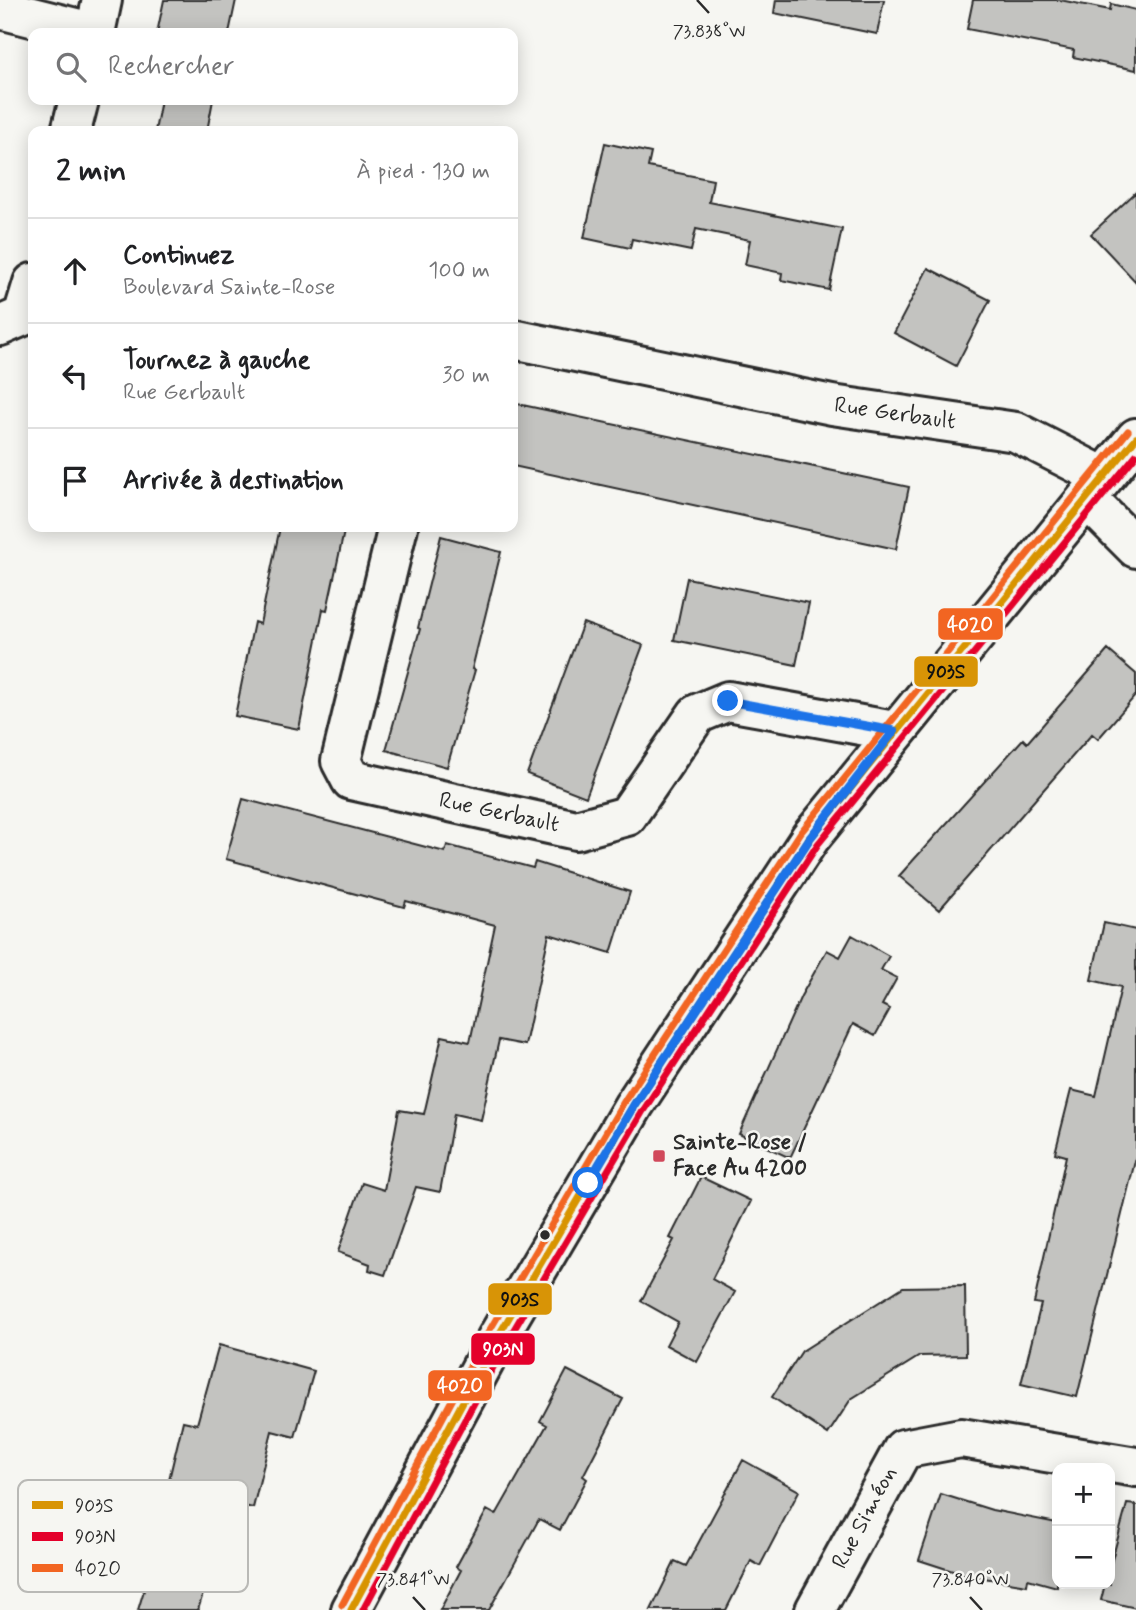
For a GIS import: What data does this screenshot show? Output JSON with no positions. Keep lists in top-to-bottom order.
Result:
{
  "streets": {
    "street": ["Rue Gerbault", "Rue Siméon"]
  },
  "places": {
    "transit": ["Sainte-Rose / Face Au 4200"]
  },
  "lines": ["transit line 402O", "transit line 903S", "transit line 903N"],
  "legend": ["903S", "903N", "402O"],
  "page": {
    "search": "Rechercher",
    "heading": ["2 min", "À pied · 130 m"],
    "list": [
      ["Continuez", "Boulevard Sainte-Rose", "100 m"],
      ["Tournez à gauche", "Rue Gerbault", "30 m"],
      "Arrivée à destination"
    ],
    "map_buttons": ["+", "−"]
  },
  "coordinates": ["73.838°W", "73.841°W", "73.840°W"]
}
